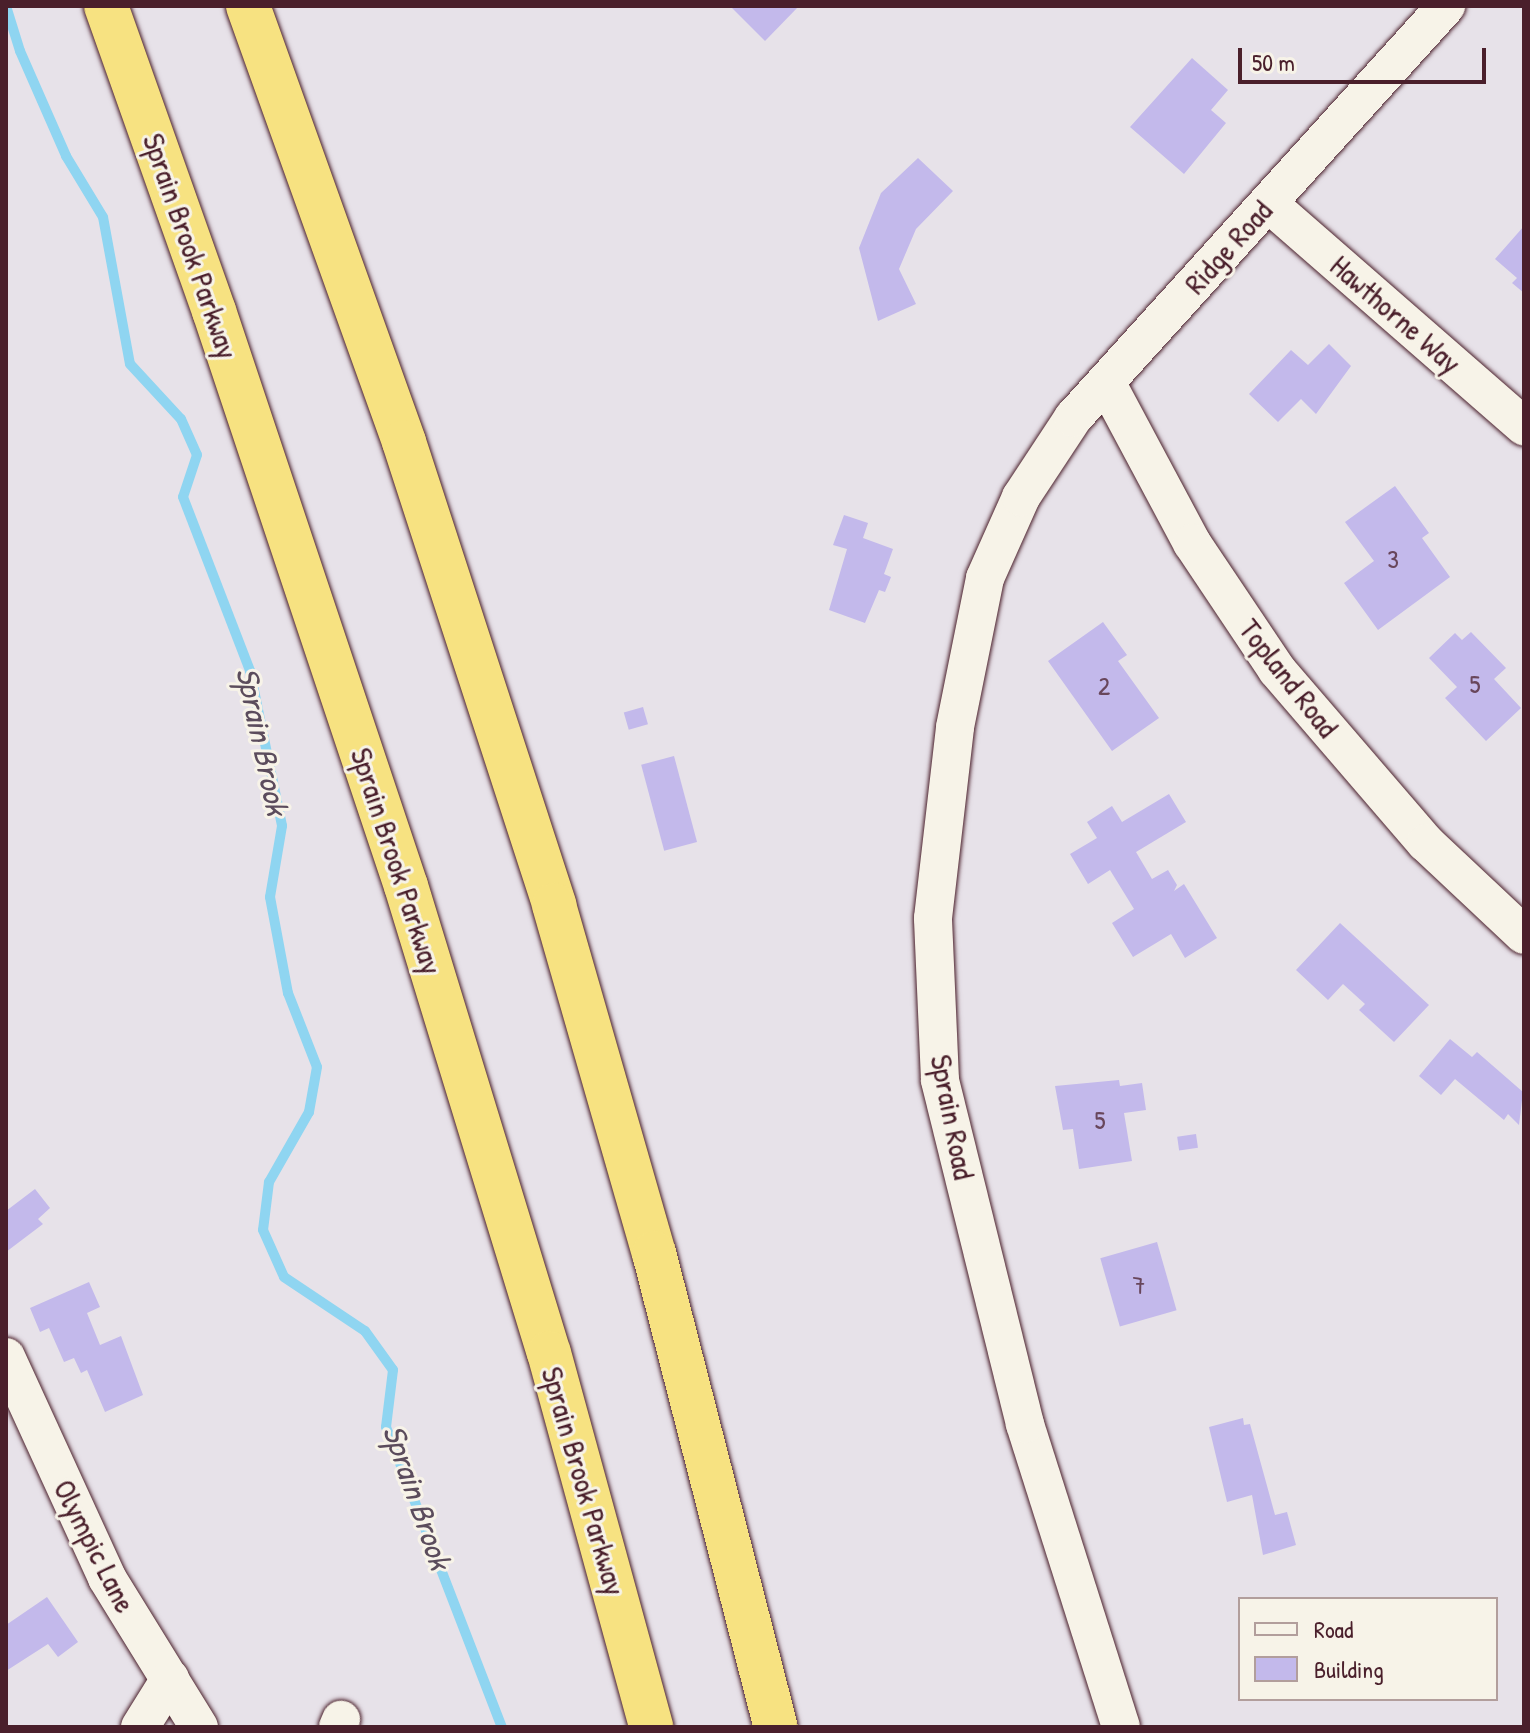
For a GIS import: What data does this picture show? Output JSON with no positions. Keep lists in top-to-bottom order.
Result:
{
  "streets": {
    "highway": ["Sprain Brook Parkway"],
    "street": [
      "Ridge Road",
      "Hawthorne Way",
      "Topland Road",
      "Sprain Road",
      "Olympic Lane"
    ]
  },
  "crossings": [
    ["Ridge Road", "Hawthorne Way"],
    ["Ridge Road", "Topland Road"],
    ["Ridge Road", "Sprain Road"]
  ],
  "water": ["Sprain Brook"],
  "house_numbers": [
    "3",
    "5",
    "2",
    "5",
    "7"
  ],
  "legend": ["Road", "Building"],
  "scale_bar": "50 m"
}
